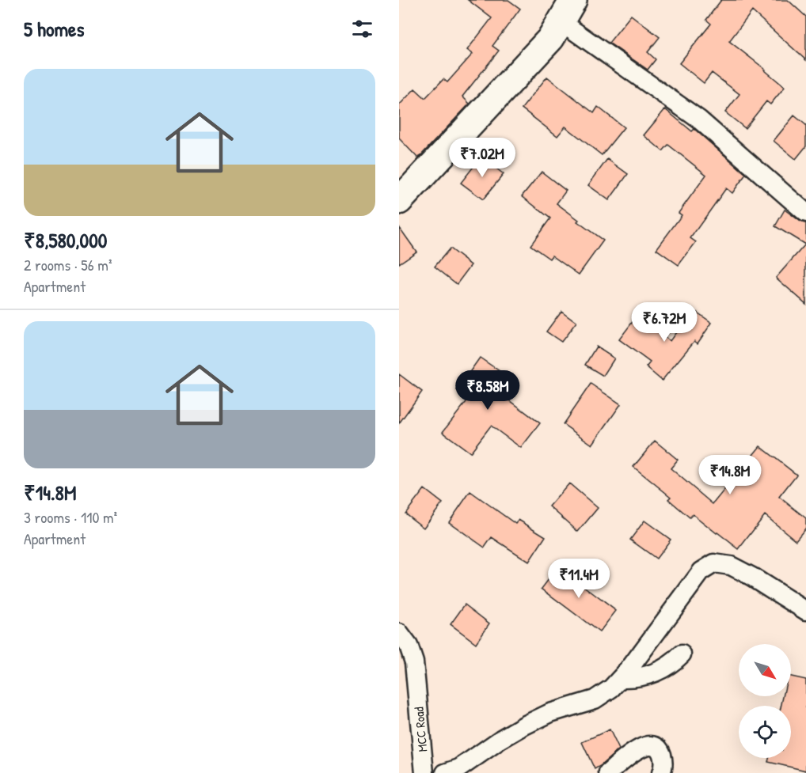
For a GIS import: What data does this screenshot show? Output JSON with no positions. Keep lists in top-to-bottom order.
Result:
{
  "streets": {
    "street": ["MCC Road"]
  },
  "north": "bottom right",
  "page": {
    "heading": "5 homes",
    "list": [
      {
        "name": "₹8,580,000",
        "note": "2 rooms · 56 m² · Apartment"
      },
      {
        "name": "₹14.8M",
        "note": "3 rooms · 110 m² · Apartment"
      }
    ],
    "price": [
      "₹7.02M",
      "₹6.72M",
      "₹8.58M",
      "₹14.8M",
      "₹11.4M"
    ]
  }
}
